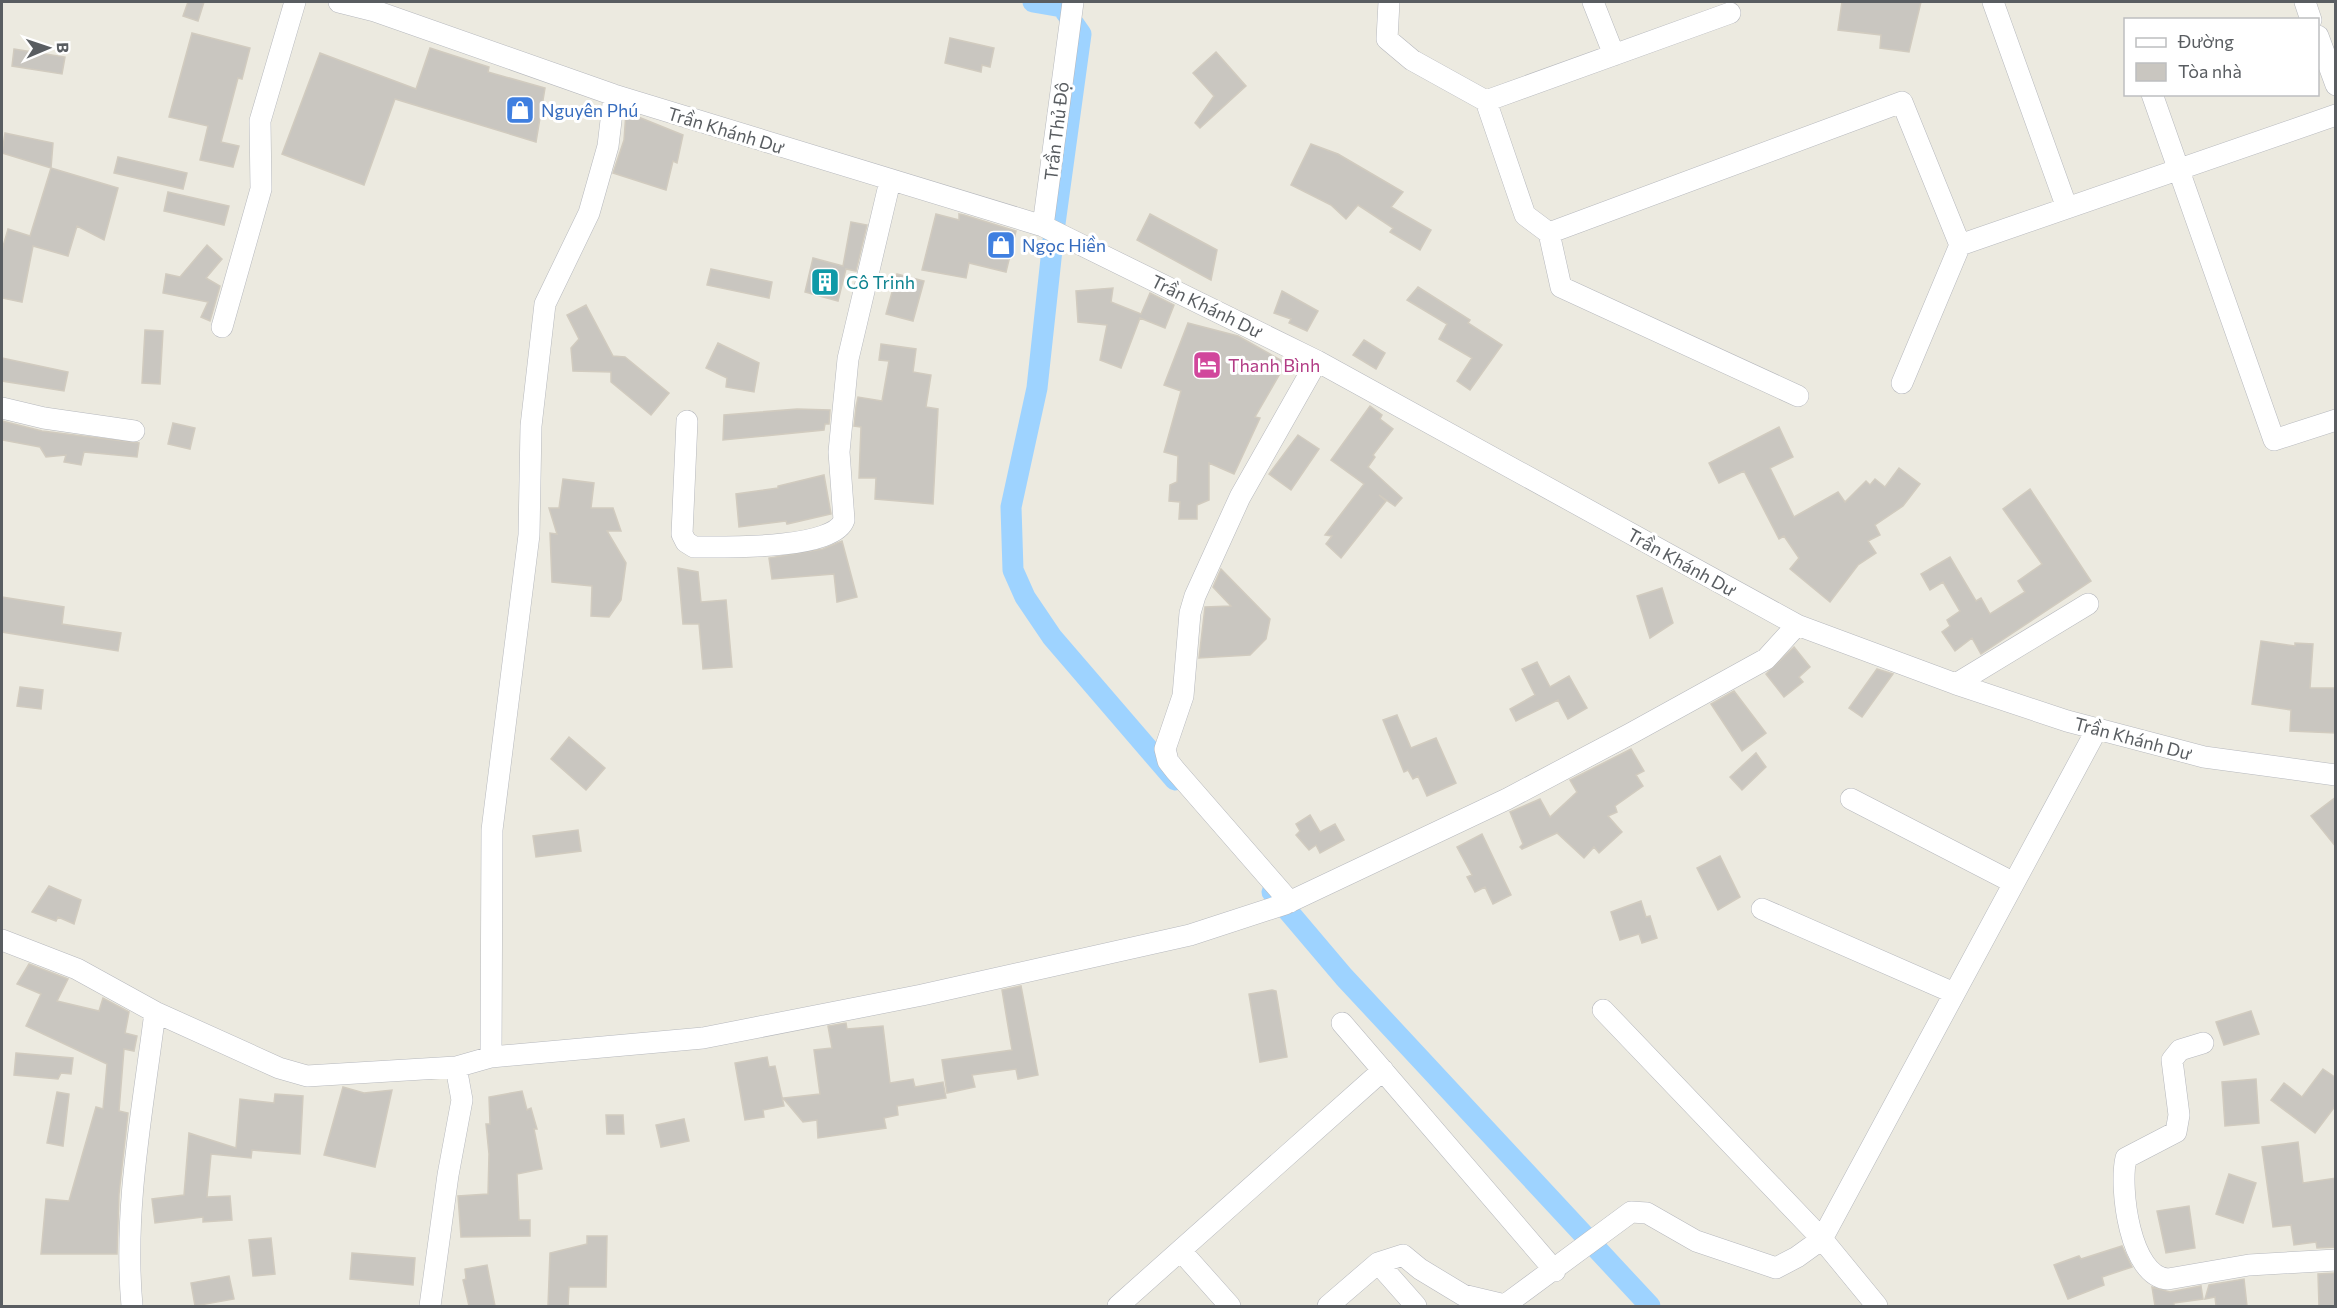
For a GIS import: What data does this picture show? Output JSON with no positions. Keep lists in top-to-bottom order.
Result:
{
  "streets": {
    "street": ["Trần Khánh Dư", "Trần Thủ Độ"]
  },
  "crossings": [
    ["Trần Khánh Dư", "Trần Thủ Độ"]
  ],
  "places": {
    "shop": ["Nguyên Phú", "Ngọc Hiền"],
    "building": ["Cô Trinh"],
    "hotel": ["Thanh Bình"]
  },
  "legend": ["Đường", "Tòa nhà"],
  "north": "right"
}
